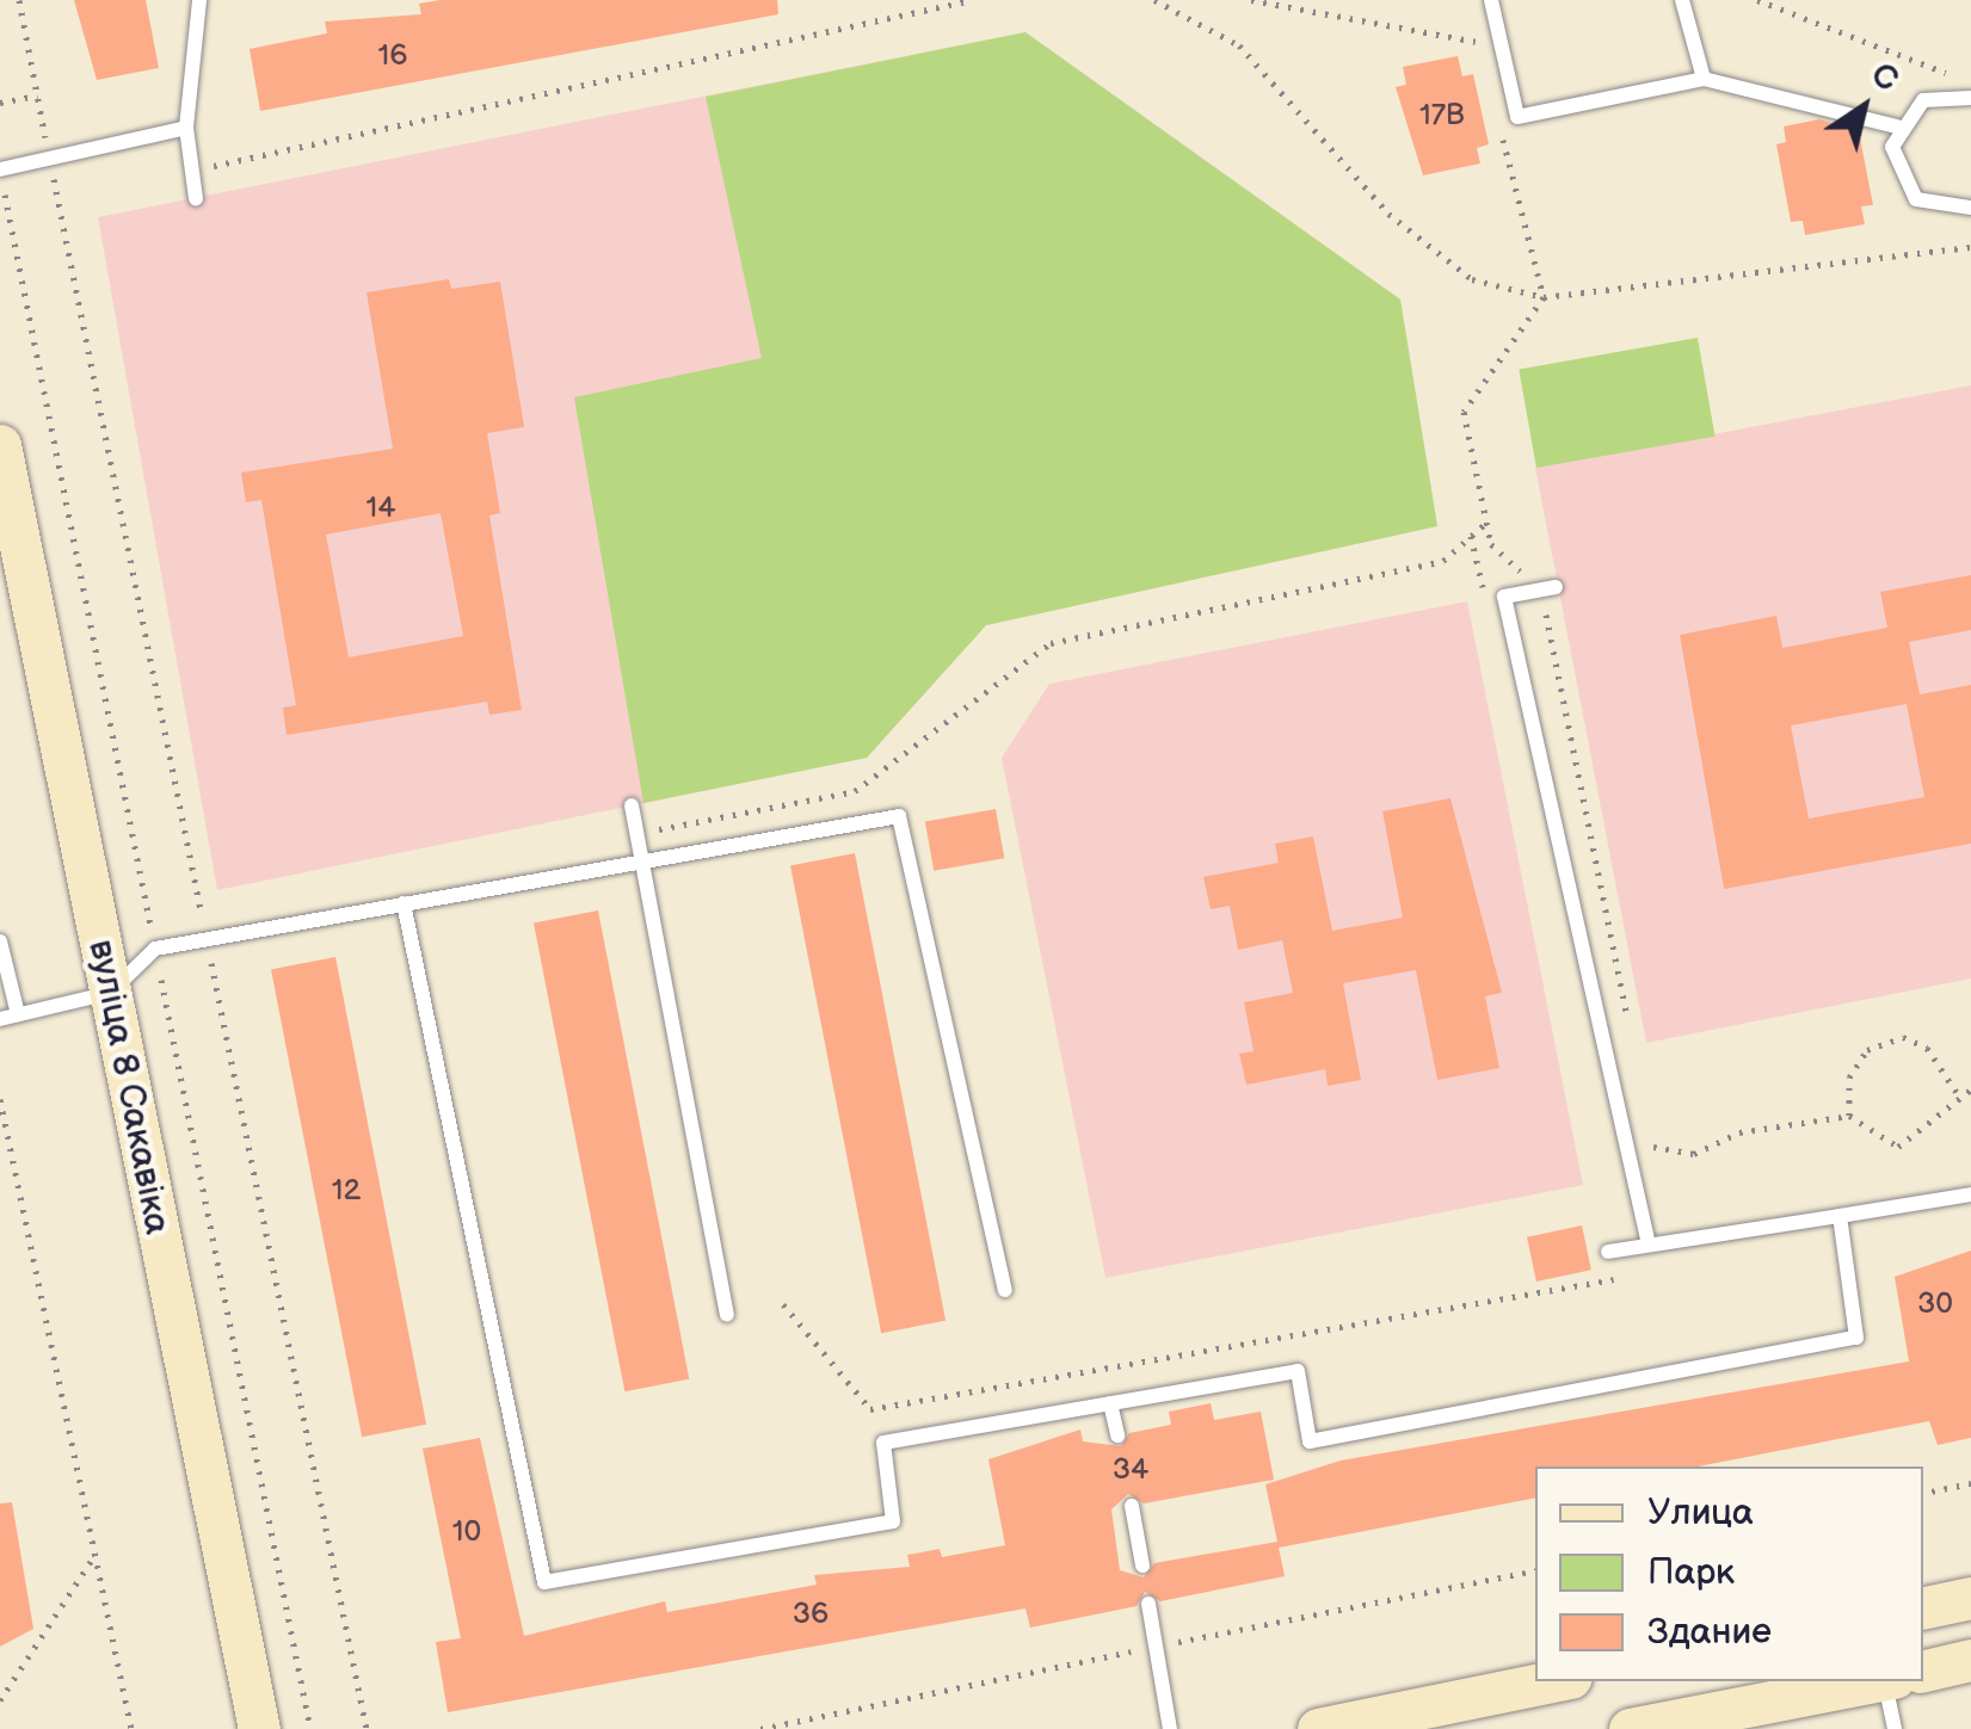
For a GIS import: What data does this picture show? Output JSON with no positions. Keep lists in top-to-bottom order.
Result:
{
  "streets": {
    "main road": ["вуліца 8 Сакавіка"]
  },
  "house_numbers": [
    "16",
    "17В",
    "14",
    "12",
    "30",
    "34",
    "10",
    "36"
  ],
  "legend": ["Улица", "Парк", "Здание"],
  "north": "top right"
}
